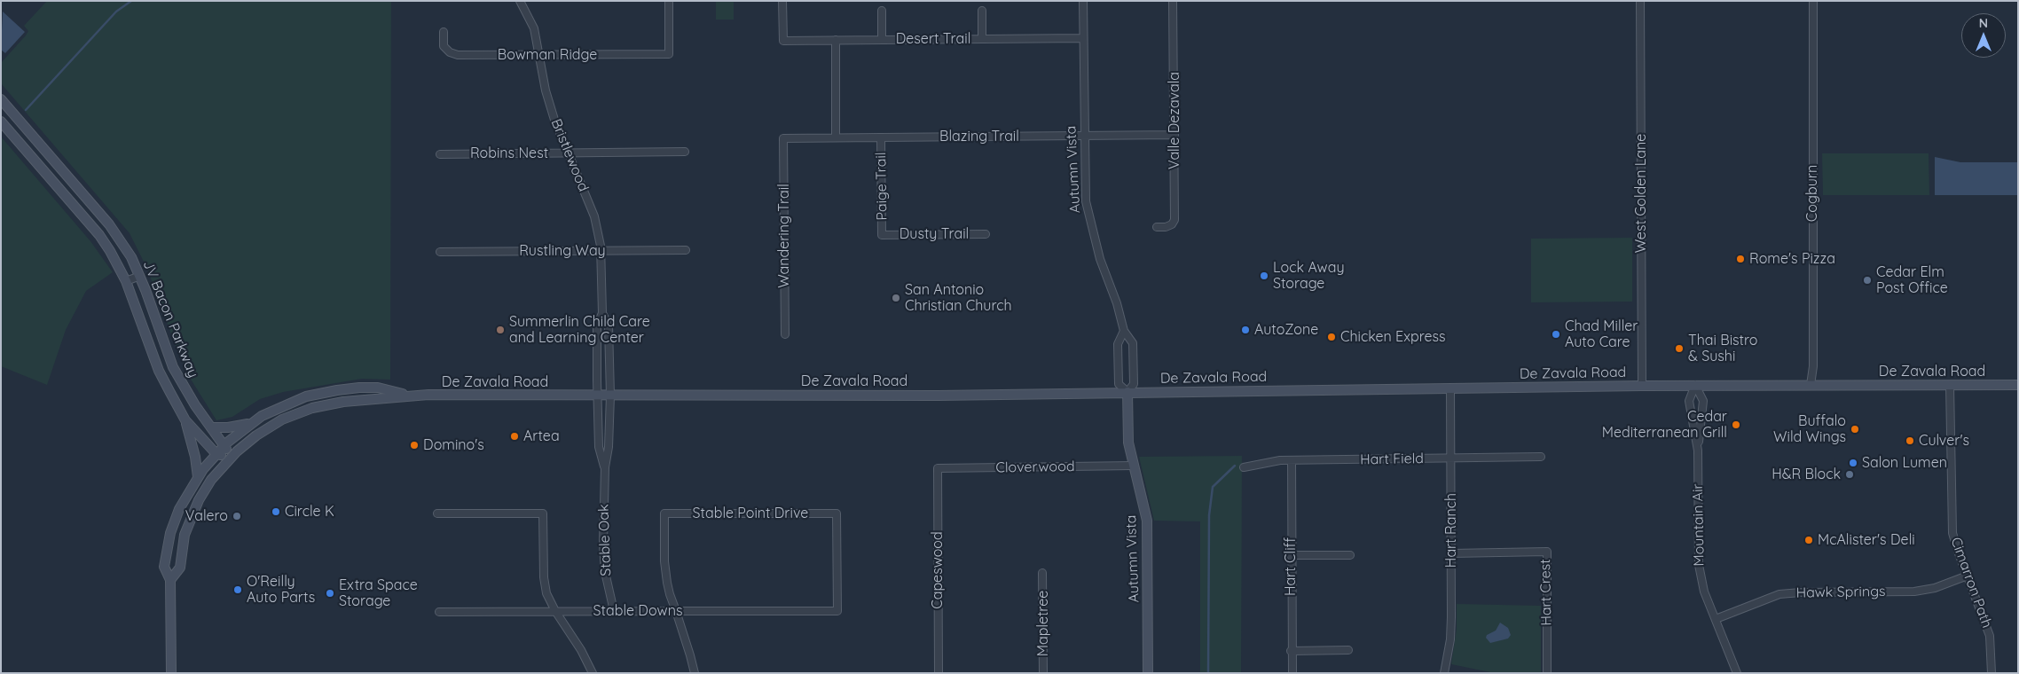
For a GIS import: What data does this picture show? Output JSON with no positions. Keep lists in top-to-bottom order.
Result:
{
  "streets": {
    "main road": ["Autumn Vista", "JV Bacon Parkway", "De Zavala Road"],
    "street": [
      "Desert Trail",
      "Bowman Ridge",
      "Valle Dezavala",
      "Blazing Trail",
      "Robins Nest",
      "Bristlewood",
      "Paige Trail",
      "West Golden Lane",
      "Cogburn",
      "Dusty Trail",
      "Wandering Trail",
      "Rustling Way",
      "Hart Field",
      "Cloverwood",
      "Stable Point Drive",
      "Mountain Air",
      "Hart Ranch",
      "Stable Oak",
      "Hart Cliff",
      "Capeswood",
      "Cimarron Path",
      "Hart Crest",
      "Hawk Springs",
      "Stable Downs",
      "Mapletree"
    ]
  },
  "crossings": [
    ["Desert Trail", "Autumn Vista"],
    ["Bowman Ridge", "Bristlewood"],
    ["Valle Dezavala", "Blazing Trail"],
    ["Blazing Trail", "Autumn Vista"],
    ["Blazing Trail", "Paige Trail"],
    ["Blazing Trail", "Wandering Trail"],
    ["Robins Nest", "Bristlewood"],
    ["Bristlewood", "Rustling Way"],
    ["Bristlewood", "De Zavala Road"],
    ["Bristlewood", "Stable Oak"],
    ["Autumn Vista", "De Zavala Road"],
    ["Autumn Vista", "Cloverwood"],
    ["Paige Trail", "Dusty Trail"],
    ["West Golden Lane", "De Zavala Road"],
    ["Cogburn", "De Zavala Road"],
    ["JV Bacon Parkway", "De Zavala Road"],
    ["De Zavala Road", "Mountain Air"],
    ["De Zavala Road", "Hart Ranch"],
    ["De Zavala Road", "Stable Oak"],
    ["De Zavala Road", "Cimarron Path"],
    ["Hart Field", "Hart Ranch"],
    ["Hart Field", "Hart Cliff"],
    ["Cloverwood", "Capeswood"],
    ["Stable Point Drive", "Stable Downs"],
    ["Mountain Air", "Hawk Springs"],
    ["Hart Ranch", "Hart Crest"],
    ["Stable Oak", "Stable Downs"],
    ["Cimarron Path", "Hawk Springs"]
  ],
  "places": [
    "Rome's Pizza",
    "Lock Away Storage",
    "Cedar Elm Post Office",
    "San Antonio Christian Church",
    "Summerlin Child Care and Learning Center",
    "AutoZone",
    "Chad Miller Auto Care",
    "Chicken Express",
    "Thai Bistro & Sushi",
    "Cedar Mediterranean Grill",
    "Buffalo Wild Wings",
    "Artea",
    "Culver's",
    "Domino's",
    "Salon Lumen",
    "H&R Block",
    "Circle K",
    "Valero",
    "McAlister's Deli",
    "O'Reilly Auto Parts",
    "Extra Space Storage"
  ],
  "north": "top"
}
